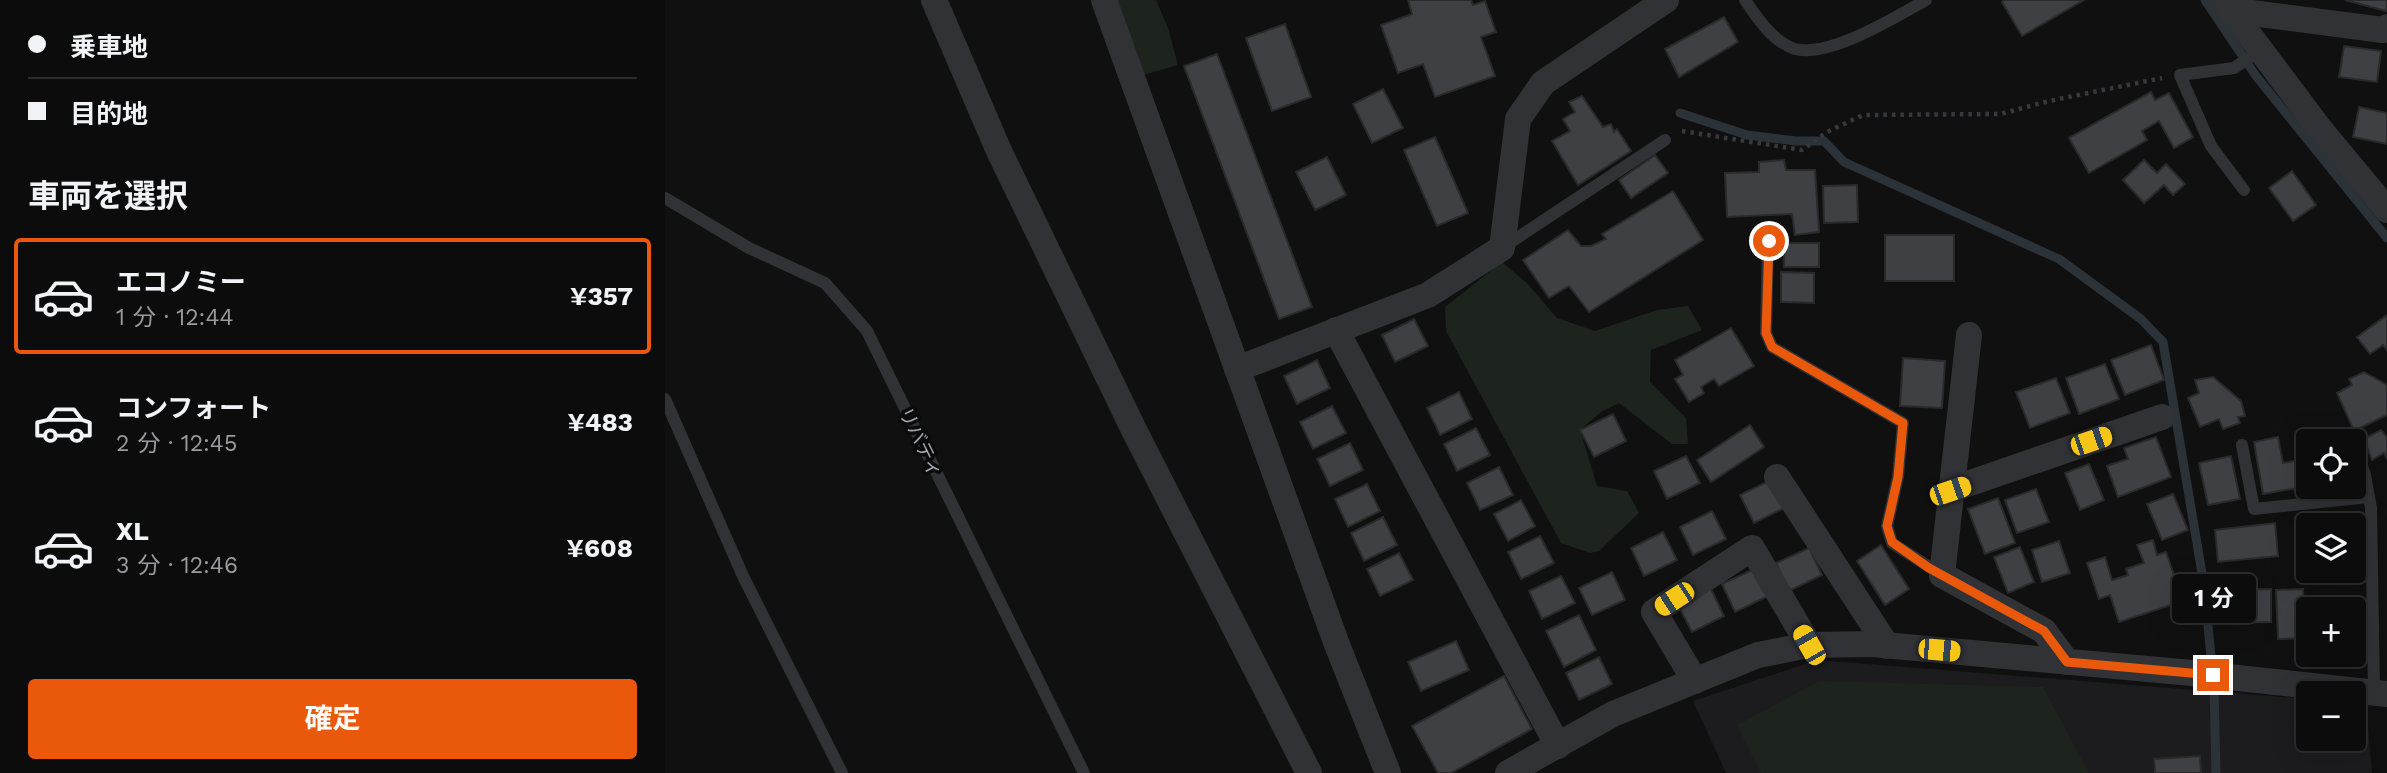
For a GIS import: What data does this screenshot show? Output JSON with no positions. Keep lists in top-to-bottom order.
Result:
{
  "streets": {
    "lane": ["リバティ"]
  },
  "page": {
    "banner": ["乗車地", "目的地"],
    "heading": "車両を選択",
    "list": [
      {
        "name": "エコノミー",
        "note": "1 分 · 12:44",
        "value": "¥357"
      },
      {
        "name": "コンフォート",
        "note": "2 分 · 12:45",
        "value": "¥483"
      },
      {
        "name": "XL",
        "note": "3 分 · 12:46",
        "value": "¥608"
      }
    ],
    "map_buttons": ["+", "−"],
    "bubble": "1 分",
    "buttons": "確定"
  }
}
